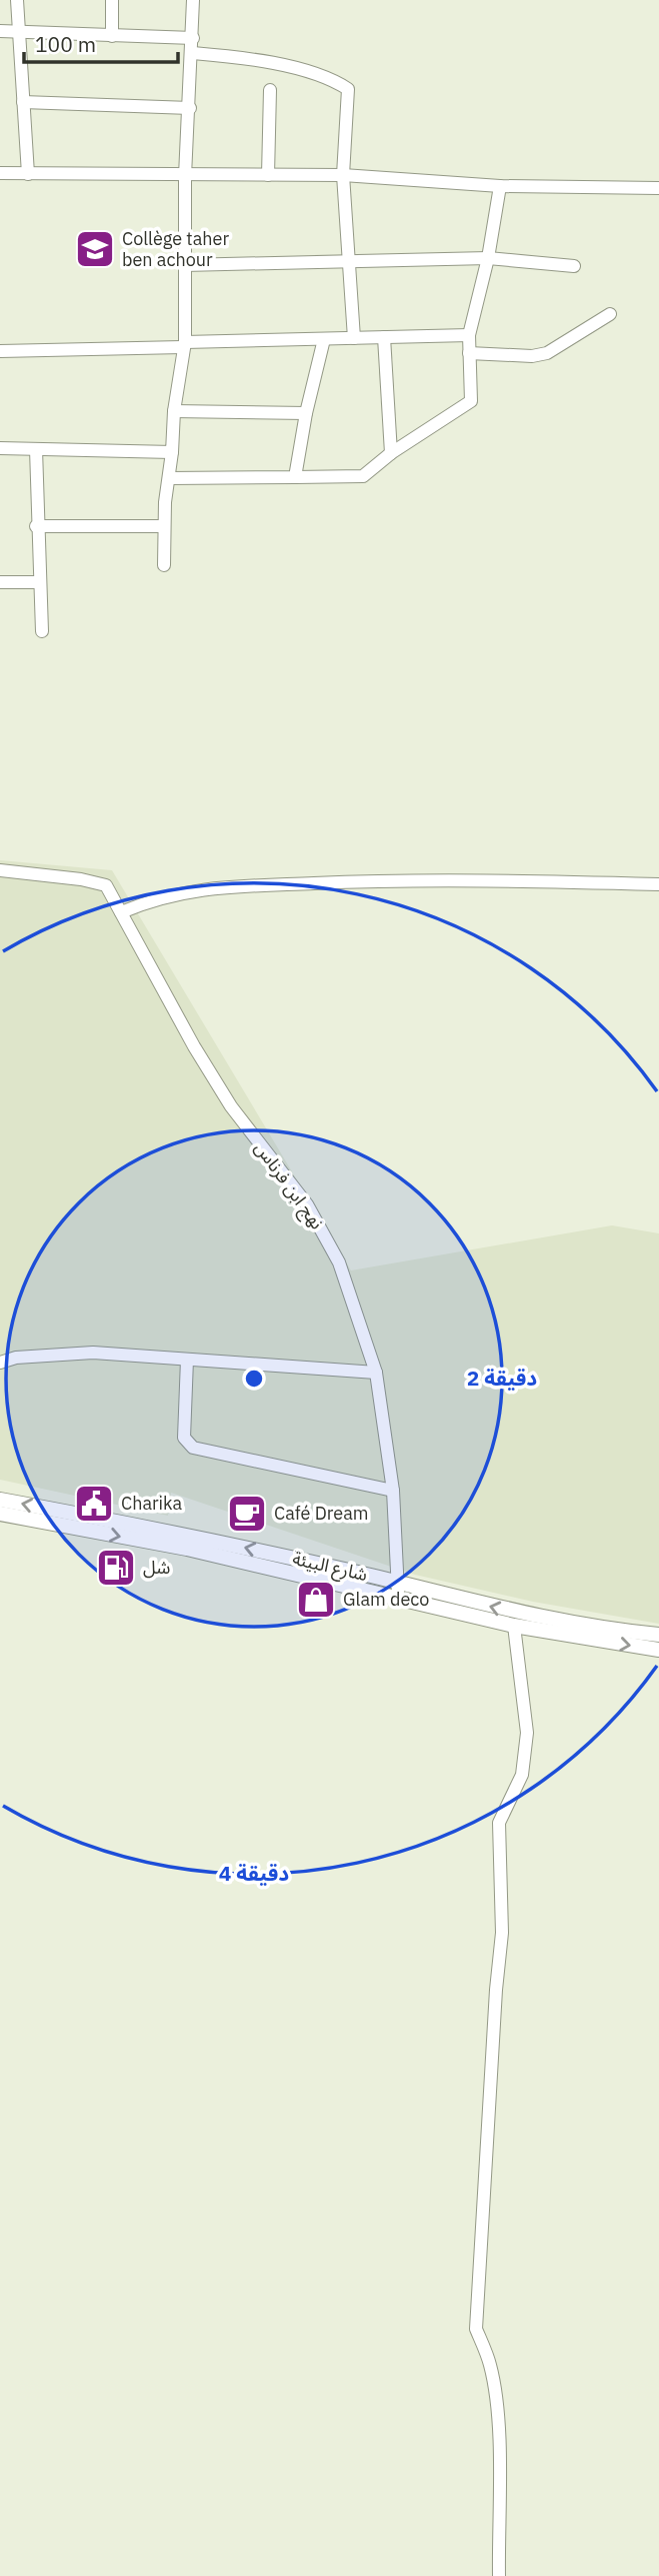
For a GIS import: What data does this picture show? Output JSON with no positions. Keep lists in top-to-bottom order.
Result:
{
  "streets": {
    "main road": ["شارع البيئة"],
    "street": ["نهج ابن فرناس"]
  },
  "crossings": [
    ["نهج ابن فرناس", "شارع البيئة"]
  ],
  "places": {
    "school or university": ["Collège taher ben achour"],
    "public building": ["Charika"],
    "cafe": ["Café Dream"],
    "fuel station": ["شل"],
    "shop": ["Glam deco"]
  },
  "scale_bar": "100 m",
  "rings": ["2 دقيقة", "4 دقيقة"]
}
